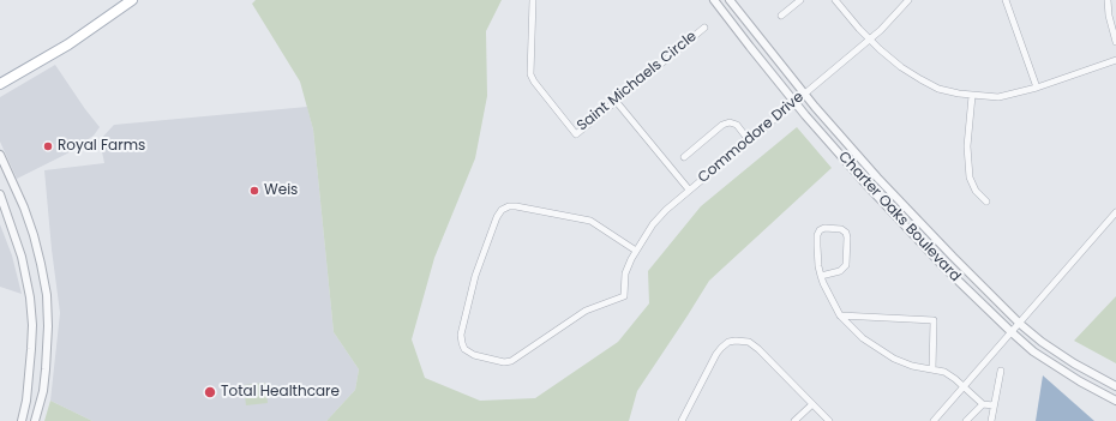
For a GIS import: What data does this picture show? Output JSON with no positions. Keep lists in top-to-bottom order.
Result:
{
  "streets": {
    "street": ["Saint Michaels Circle", "Commodore Drive", "Charter Oaks Boulevard"]
  },
  "crossings": [
    ["Commodore Drive", "Charter Oaks Boulevard"]
  ],
  "places": ["Royal Farms", "Weis", "Total Healthcare"]
}
